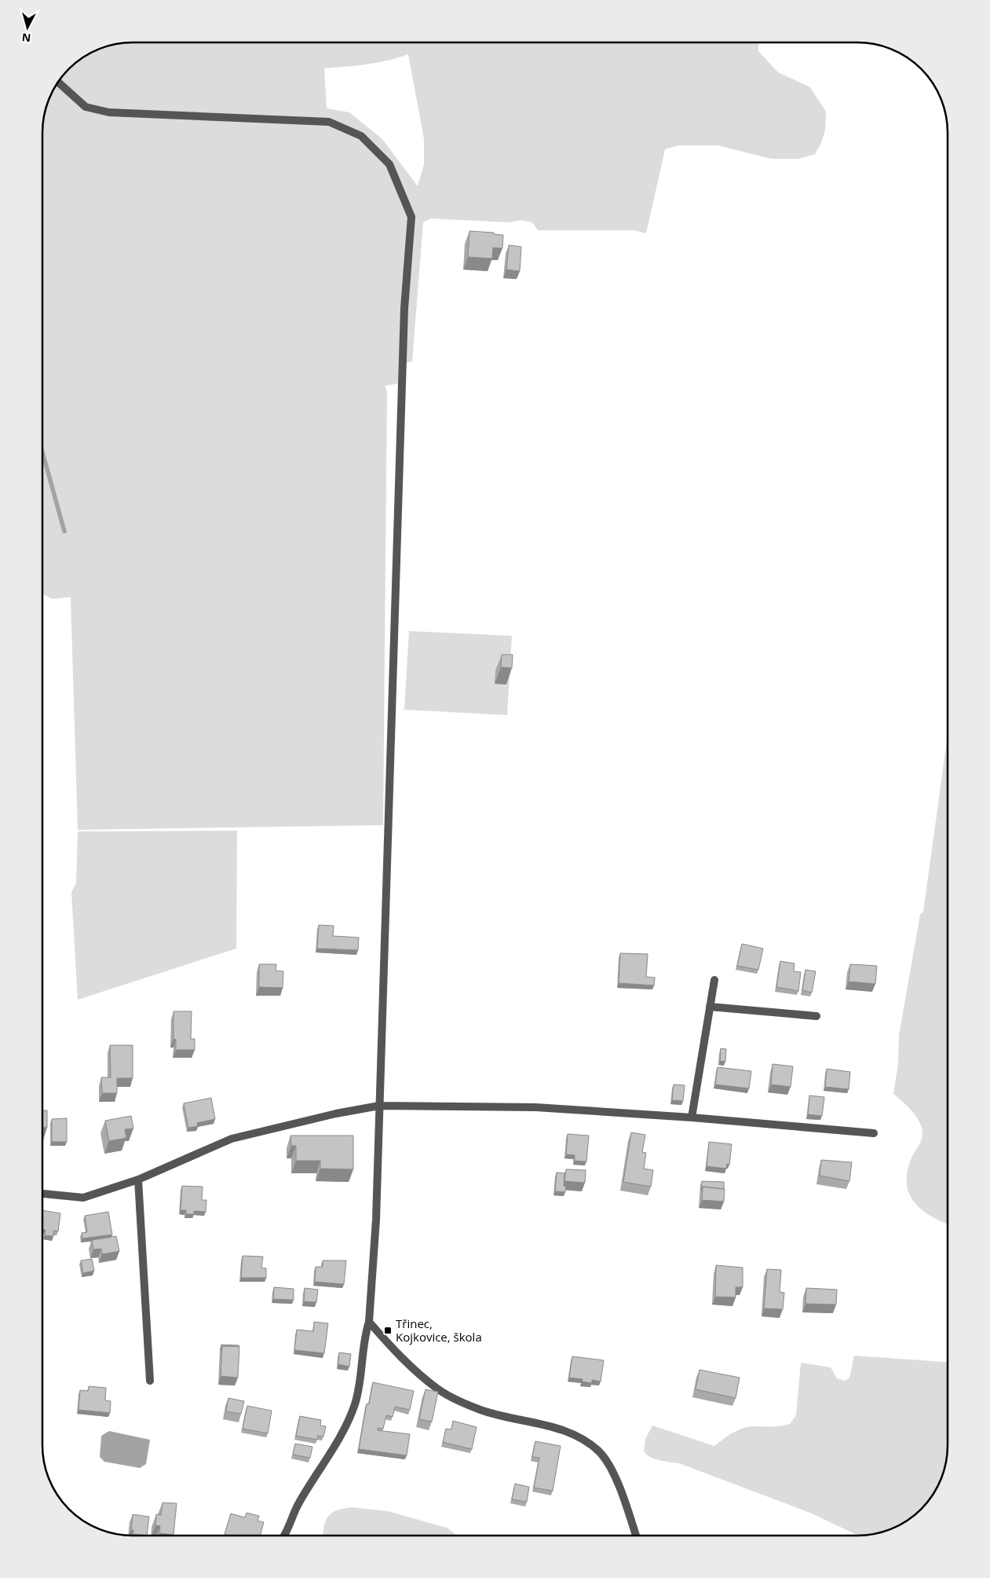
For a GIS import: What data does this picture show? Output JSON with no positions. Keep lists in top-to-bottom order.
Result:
{
  "places": {
    "transit": ["Třinec, Kojkovice, škola"]
  },
  "north": "bottom"
}
